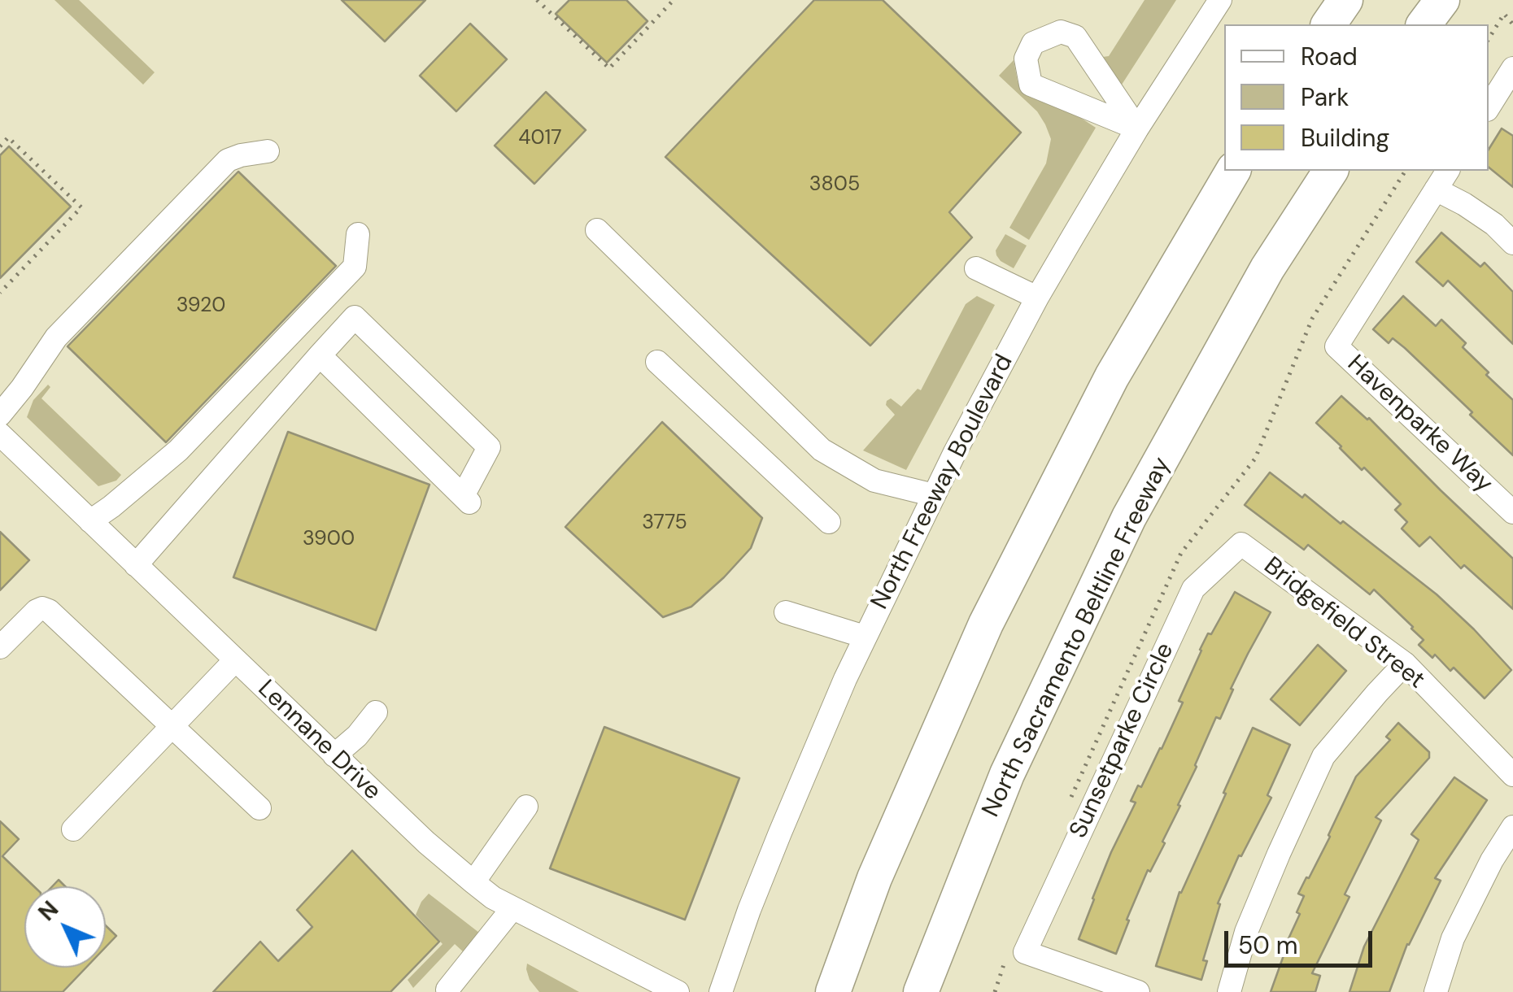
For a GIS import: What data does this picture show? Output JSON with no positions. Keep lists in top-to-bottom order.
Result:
{
  "streets": {
    "highway": ["North Sacramento Beltline Freeway"],
    "street": [
      "Havenparke Way",
      "North Freeway Boulevard",
      "Bridgefield Street",
      "Lennane Drive",
      "Sunsetparke Circle"
    ]
  },
  "crossings": [
    ["Bridgefield Street", "Sunsetparke Circle"]
  ],
  "house_numbers": [
    "4017",
    "3805",
    "3920",
    "3775",
    "3900"
  ],
  "legend": ["Road", "Park", "Building"],
  "scale_bar": "50 m",
  "north": "top left"
}
